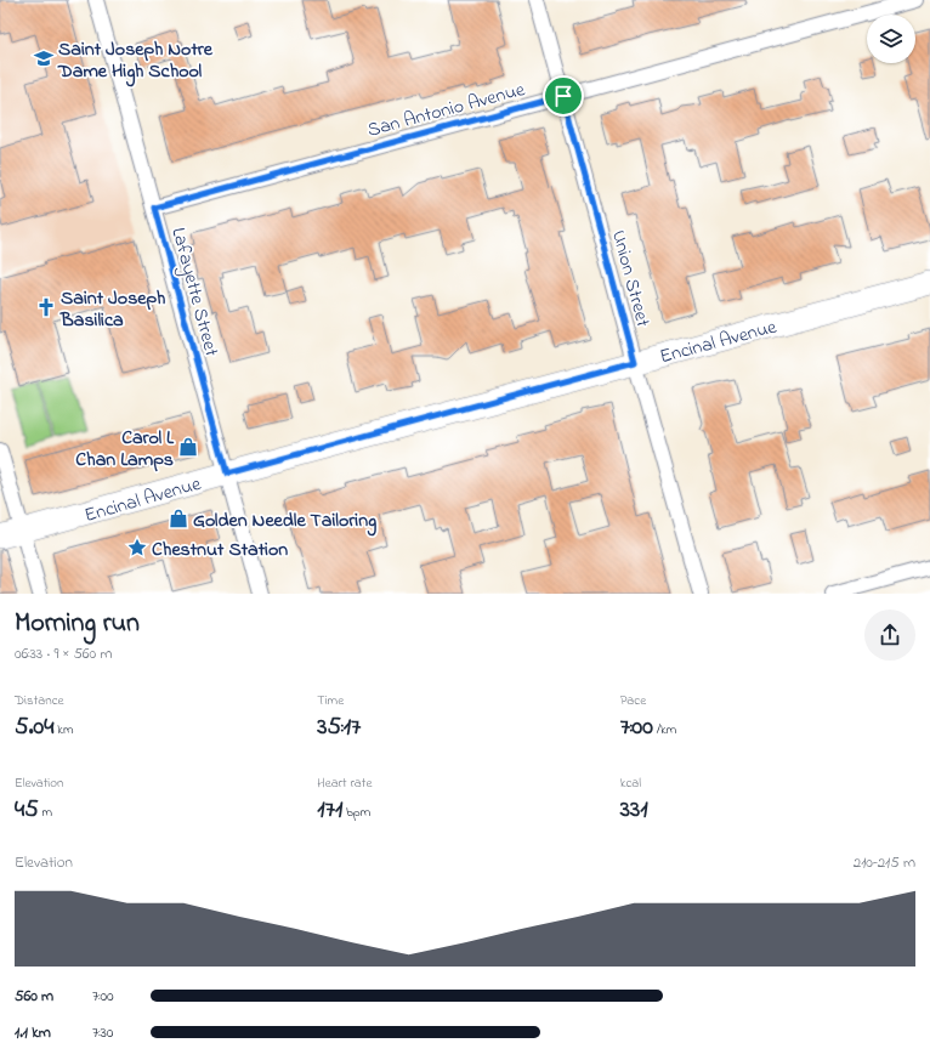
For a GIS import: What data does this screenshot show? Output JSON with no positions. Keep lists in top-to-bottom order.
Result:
{
  "streets": {
    "main road": ["Encinal Avenue"],
    "street": ["San Antonio Avenue", "Union Street", "Lafayette Street"]
  },
  "crossings": [
    ["San Antonio Avenue", "Union Street"],
    ["San Antonio Avenue", "Lafayette Street"],
    ["Union Street", "Encinal Avenue"],
    ["Lafayette Street", "Encinal Avenue"]
  ],
  "places": {
    "school or university": ["Saint Joseph Notre Dame High School"],
    "church": ["Saint Joseph Basilica"],
    "shop": ["Carol L Chan Lamps", "Golden Needle Tailoring"],
    "place": ["Chestnut Station"]
  },
  "page": {
    "heading": ["Morning run", "06:33 · 9 × 560 m"],
    "stats": [
      ["Distance", "5.04 km"],
      ["Time", "35:17"],
      ["Pace", "7:00 /km"],
      ["Elevation", "45 m"],
      ["Heart rate", "171 bpm"],
      ["kcal", "331"]
    ],
    "chart": ["Elevation", "210–215 m"],
    "list": [
      {
        "name": "560 m",
        "note": "7:00"
      },
      {
        "name": "1.1 km",
        "note": "7:30"
      }
    ]
  }
}
